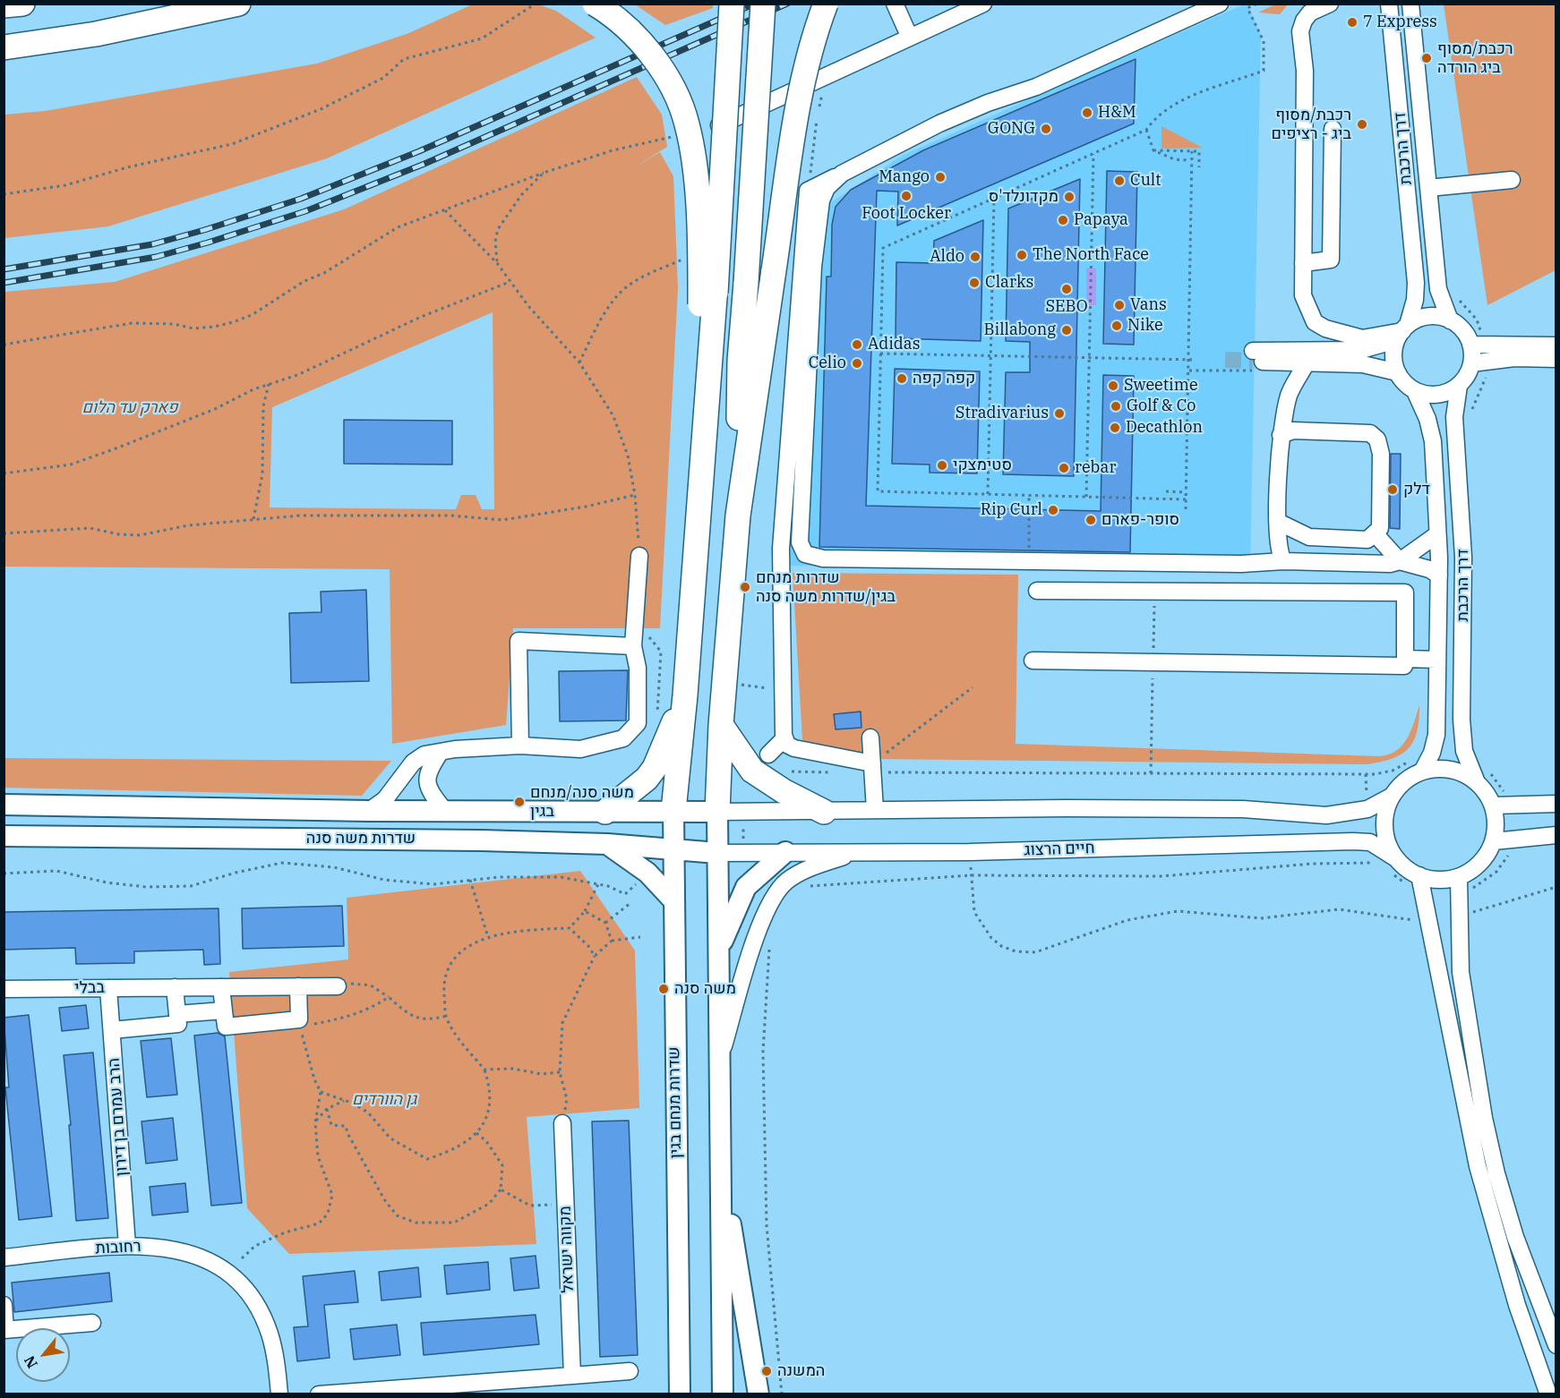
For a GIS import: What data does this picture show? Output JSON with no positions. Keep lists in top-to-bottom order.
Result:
{
  "streets": {
    "main road": ["שדרות משה סנה", "שדרות מנחם בגין"],
    "street": [
      "דרך הרכבת",
      "חיים הרצוג",
      "בבלי",
      "הרב עמרם בן דירון",
      "רחובות",
      "מקווה ישראל"
    ]
  },
  "crossings": [
    ["דרך הרכבת", "חיים הרצוג"],
    ["שדרות משה סנה", "חיים הרצוג"],
    ["שדרות משה סנה", "שדרות מנחם בגין"],
    ["בבלי", "הרב עמרם בן דירון"],
    ["הרב עמרם בן דירון", "רחובות"]
  ],
  "parks": ["פארק עד הלום", "גן הוורדים"],
  "places": [
    "7 Express",
    "רכבת/מסוף ביג הורדה",
    "H&M",
    "רכבת/מסוף ביג - רציפים",
    "GONG",
    "Mango",
    "Cult",
    "Foot Locker",
    "מקדונלד'ס",
    "Papaya",
    "The North Face",
    "Aldo",
    "Clarks",
    "SEBO",
    "Vans",
    "Nike",
    "Billabong",
    "Adidas",
    "Celio",
    "קפה קפה",
    "Sweetime",
    "Golf & Co",
    "Stradivarius",
    "Decathlon",
    "סטימצקי",
    "rebar",
    "דלק",
    "Rip Curl",
    "סופר-פארם",
    "שדרות מנחם בגין/שדרות משה סנה",
    "משה סנה/מנחם בגין",
    "משה סנה",
    "המשנה"
  ],
  "north": "bottom left"
}
